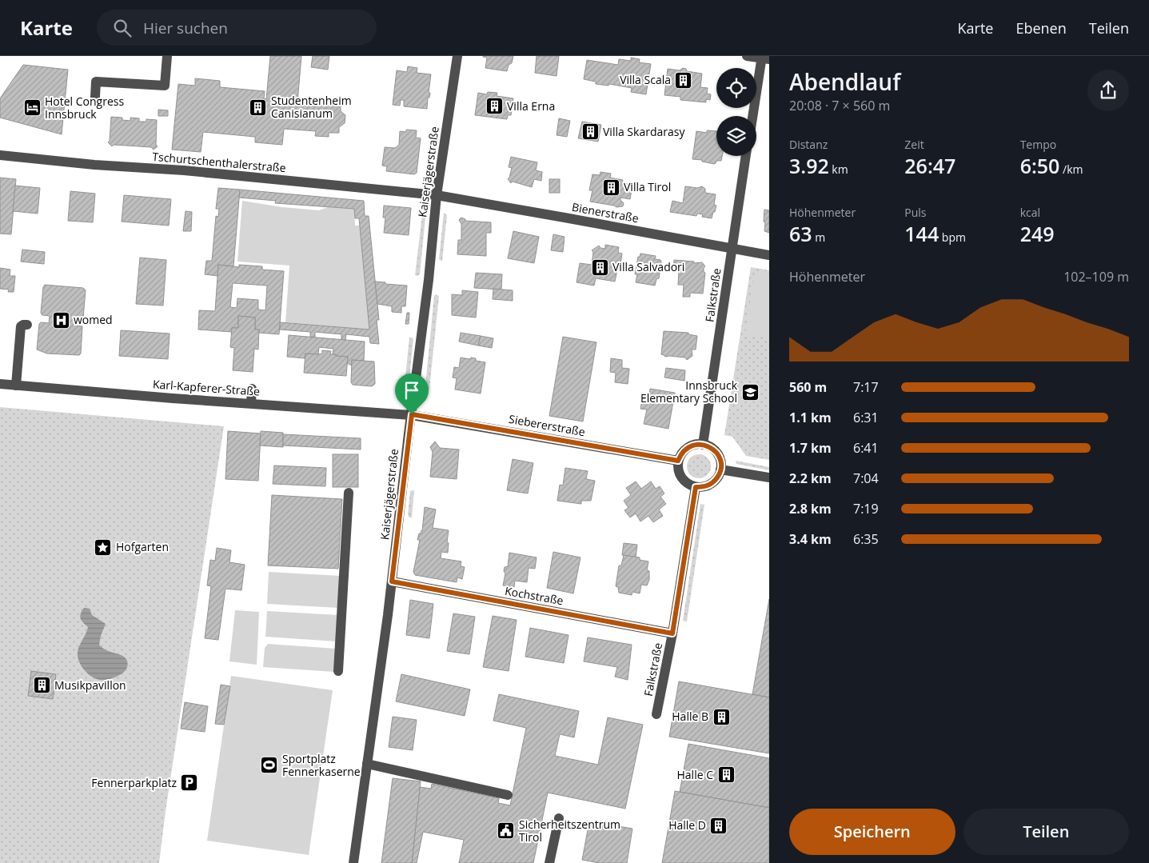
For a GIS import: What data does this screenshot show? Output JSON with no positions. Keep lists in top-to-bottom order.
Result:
{
  "streets": {
    "street": [
      "Tschurtschenthalerstraße",
      "Kaiserjägerstraße",
      "Bienerstraße",
      "Falkstraße",
      "Karl-Kapferer-Straße",
      "Siebererstraße",
      "Kochstraße"
    ]
  },
  "crossings": [
    ["Tschurtschenthalerstraße", "Kaiserjägerstraße"],
    ["Tschurtschenthalerstraße", "Bienerstraße"],
    ["Kaiserjägerstraße", "Bienerstraße"],
    ["Kaiserjägerstraße", "Karl-Kapferer-Straße"],
    ["Kaiserjägerstraße", "Siebererstraße"],
    ["Kaiserjägerstraße", "Kochstraße"],
    ["Bienerstraße", "Falkstraße"],
    ["Falkstraße", "Siebererstraße"],
    ["Falkstraße", "Kochstraße"],
    ["Karl-Kapferer-Straße", "Siebererstraße"]
  ],
  "places": {
    "building": [
      "Villa Scala",
      "Villa Erna",
      "Studentenheim Canisianum",
      "Villa Skardarasy",
      "Villa Tirol",
      "Villa Salvadori",
      "Musikpavillon",
      "Halle B",
      "Halle C",
      "Halle D"
    ],
    "hotel": ["Hotel Congress Innsbruck"],
    "hospital": ["womed"],
    "school or university": ["Innsbruck Elementary School"],
    "place": ["Hofgarten"],
    "sports": ["Sportplatz Fennerkaserne"],
    "parking": ["Fennerparkplatz"],
    "public building": ["Sicherheitszentrum Tirol"]
  },
  "page": {
    "header": "Karte",
    "search": "Hier suchen",
    "nav": ["Karte", "Ebenen", "Teilen"],
    "heading": ["Abendlauf", "20:08 · 7 × 560 m"],
    "stats": [
      ["Distanz", "3.92 km"],
      ["Zeit", "26:47"],
      ["Tempo", "6:50 /km"],
      ["Höhenmeter", "63 m"],
      ["Puls", "144 bpm"],
      ["kcal", "249"]
    ],
    "chart": ["Höhenmeter", "102–109 m"],
    "list": [
      {
        "name": "560 m",
        "note": "7:17"
      },
      {
        "name": "1.1 km",
        "note": "6:31"
      },
      {
        "name": "1.7 km",
        "note": "6:41"
      },
      {
        "name": "2.2 km",
        "note": "7:04"
      },
      {
        "name": "2.8 km",
        "note": "7:19"
      },
      {
        "name": "3.4 km",
        "note": "6:35"
      }
    ],
    "buttons": ["Speichern", "Teilen"]
  }
}
